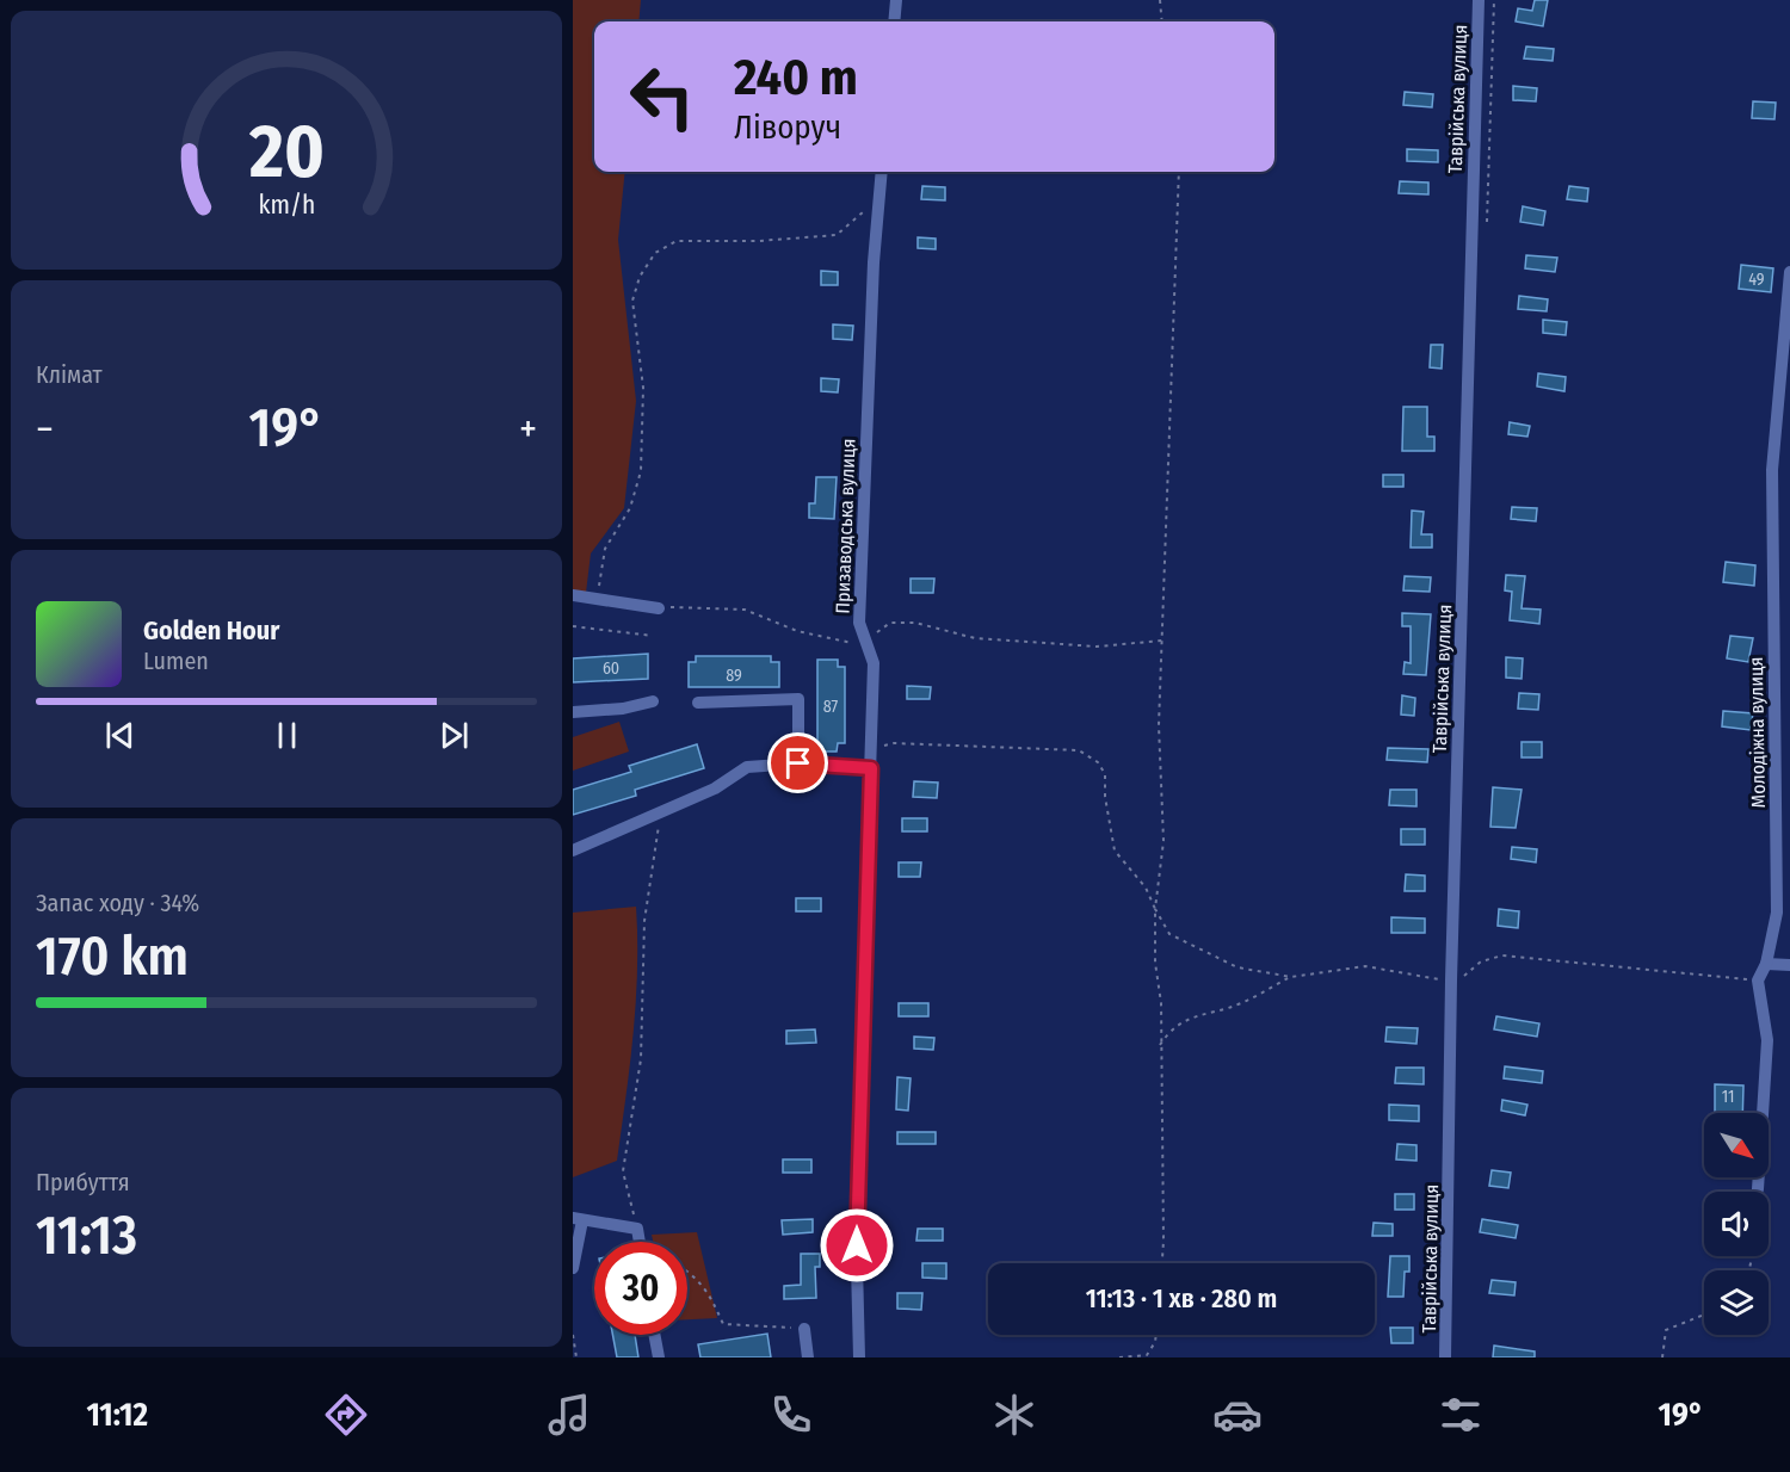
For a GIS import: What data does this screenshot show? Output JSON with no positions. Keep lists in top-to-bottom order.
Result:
{
  "streets": {
    "street": ["Таврійська вулиця", "Призаводська вулиця", "Молодіжна вулиця"]
  },
  "house_numbers": [
    "49",
    "60",
    "89",
    "87",
    "11"
  ],
  "north": "bottom right",
  "page": {
    "turn": ["240 m", "Ліворуч"],
    "tile": [
      "Клімат",
      ["Запас ходу · 34%", "170 km"],
      ["Прибуття", "11:13"]
    ],
    "heat": ["−", "19°", "+"],
    "song": ["Golden Hour", "Lumen"],
    "limit": "30",
    "trip": "11:13 · 1 хв · 280 m",
    "tabs": ["11:12", "19°"],
    "gauge": ["20", "km/h"]
  }
}
